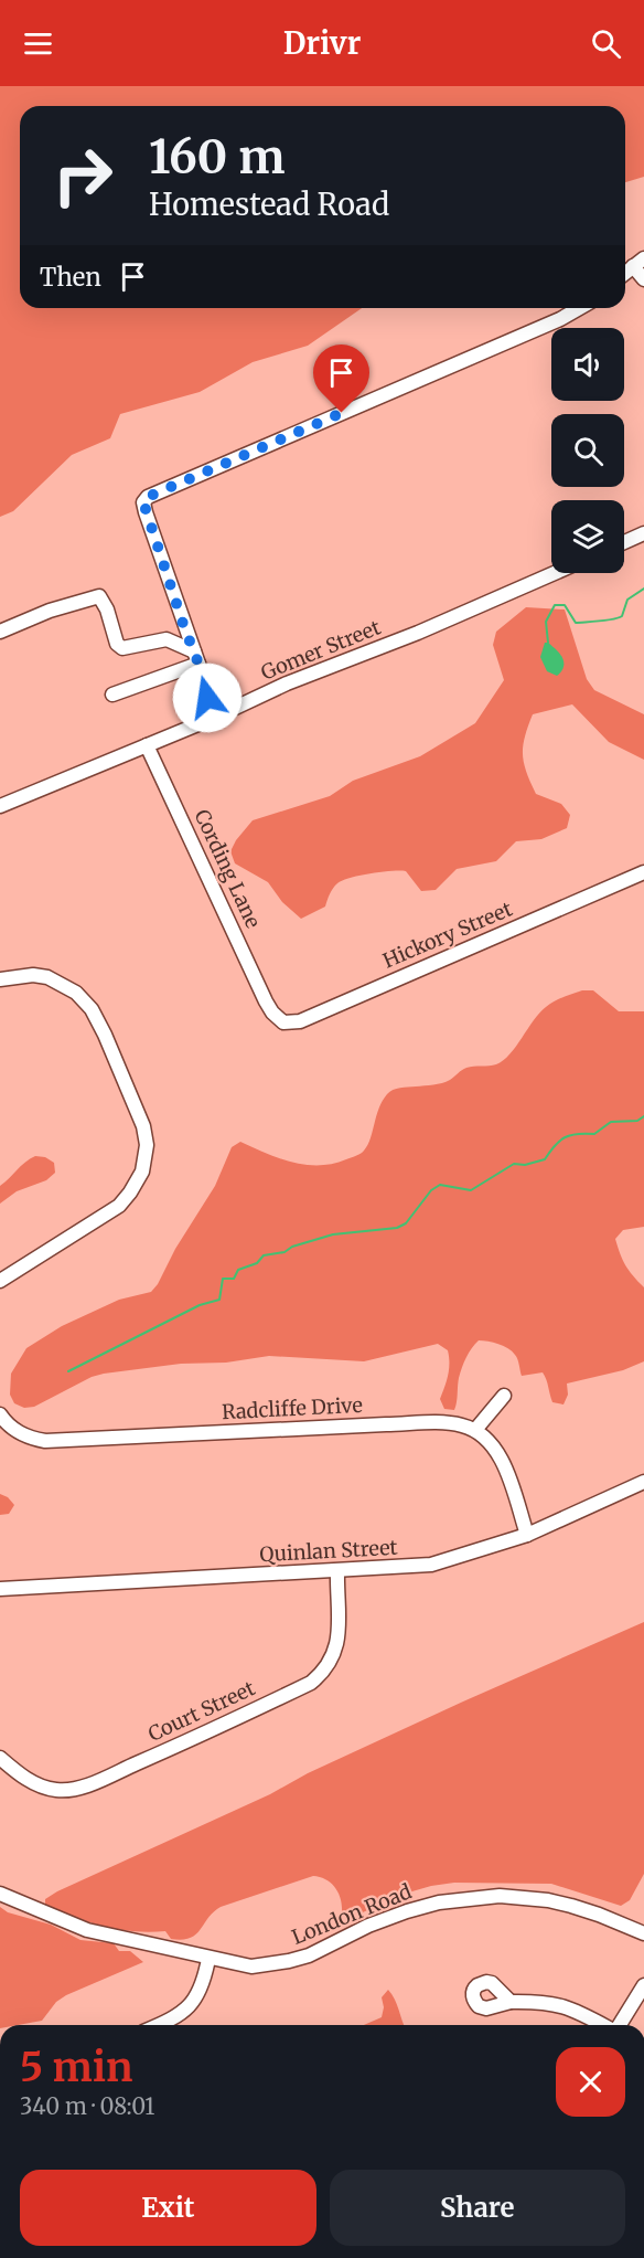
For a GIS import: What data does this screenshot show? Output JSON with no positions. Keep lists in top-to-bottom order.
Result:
{
  "streets": {
    "street": [
      "Gomer Street",
      "Cording Lane",
      "Hickory Street",
      "Radcliffe Drive",
      "Quinlan Street",
      "Court Street",
      "London Road"
    ]
  },
  "crossings": [
    ["Gomer Street", "Cording Lane"],
    ["Cording Lane", "Hickory Street"],
    ["Quinlan Street", "Court Street"]
  ],
  "page": {
    "header": "Drivr",
    "turn": ["160 m", "Homestead Road"],
    "then": "Then",
    "heading": ["5 min", "340 m · 08:01"],
    "buttons": ["Exit", "Share"]
  }
}
